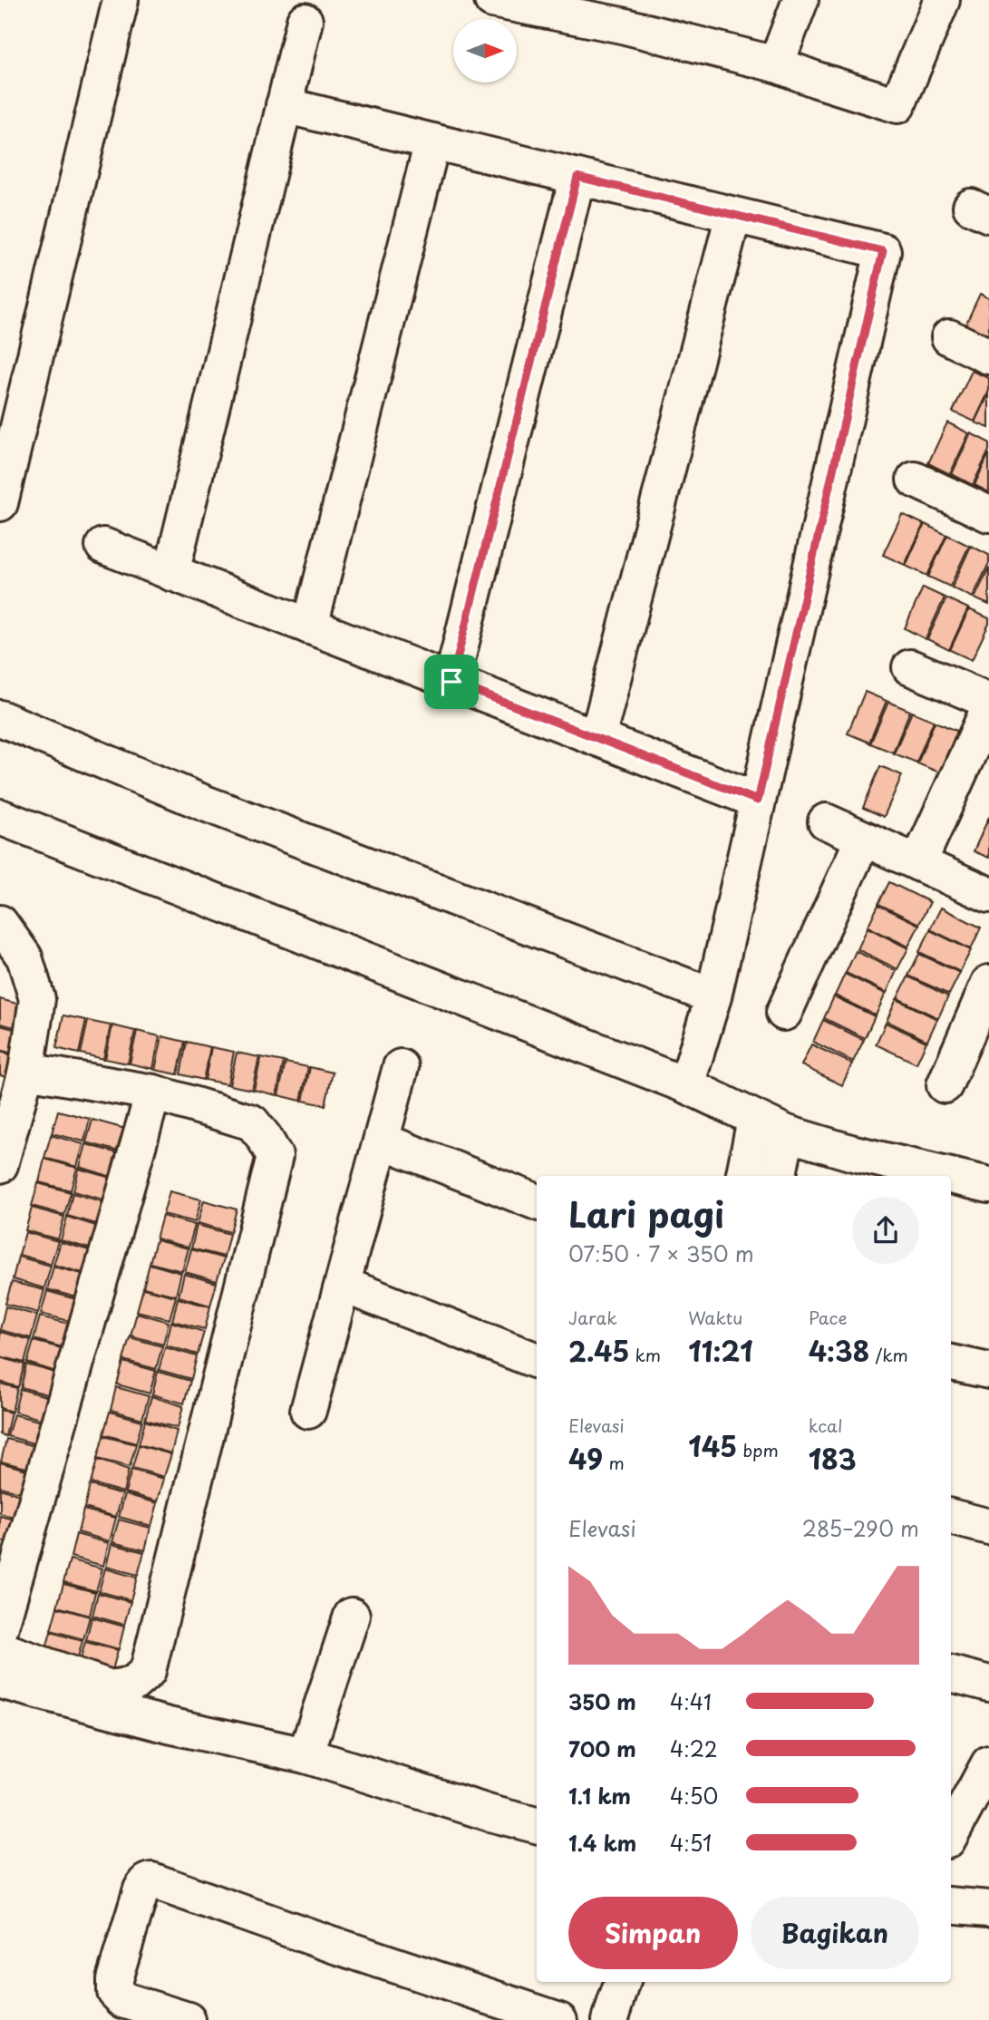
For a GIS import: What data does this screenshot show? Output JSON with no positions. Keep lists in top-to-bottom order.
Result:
{
  "north": "right",
  "page": {
    "heading": ["Lari pagi", "07:50 · 7 × 350 m"],
    "stats": [
      ["Jarak", "2.45 km"],
      ["Waktu", "11:21"],
      ["Pace", "4:38 /km"],
      ["Elevasi", "49 m"],
      ["145 bpm"],
      ["kcal", "183"]
    ],
    "chart": ["Elevasi", "285–290 m"],
    "list": [
      {
        "name": "350 m",
        "note": "4:41"
      },
      {
        "name": "700 m",
        "note": "4:22"
      },
      {
        "name": "1.1 km",
        "note": "4:50"
      },
      {
        "name": "1.4 km",
        "note": "4:51"
      }
    ],
    "buttons": ["Simpan", "Bagikan"]
  }
}
